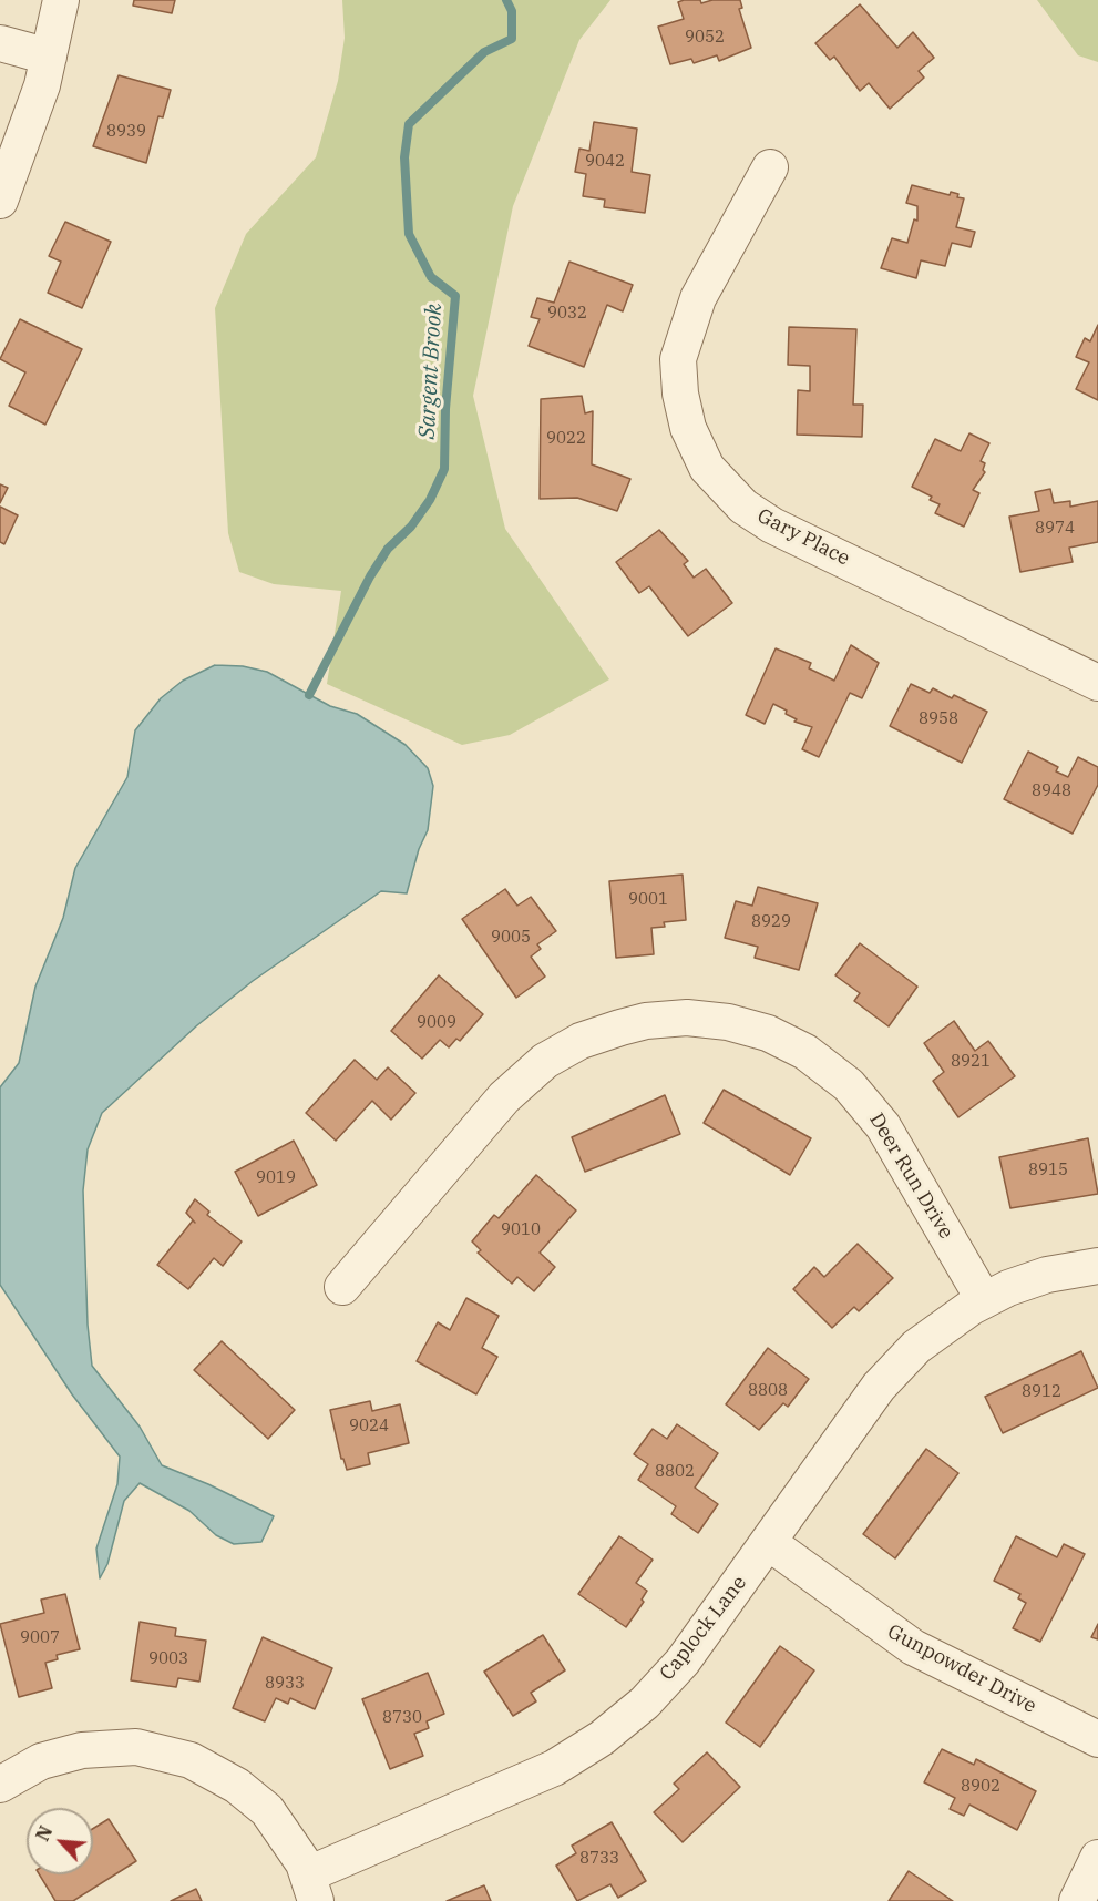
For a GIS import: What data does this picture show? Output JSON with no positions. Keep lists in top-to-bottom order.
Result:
{
  "streets": {
    "street": [
      "Gary Place",
      "Deer Run Drive",
      "Caplock Lane",
      "Gunpowder Drive"
    ]
  },
  "crossings": [
    ["Deer Run Drive", "Caplock Lane"],
    ["Caplock Lane", "Gunpowder Drive"]
  ],
  "water": ["Sargent Brook"],
  "house_numbers": [
    "9052",
    "8939",
    "9042",
    "9032",
    "9022",
    "8974",
    "8958",
    "8948",
    "9001",
    "8929",
    "9005",
    "9009",
    "8921",
    "8915",
    "9019",
    "9010",
    "8808",
    "8912",
    "9024",
    "8802",
    "9007",
    "9003",
    "8933",
    "8730",
    "8902",
    "8733"
  ],
  "north": "top left"
}
